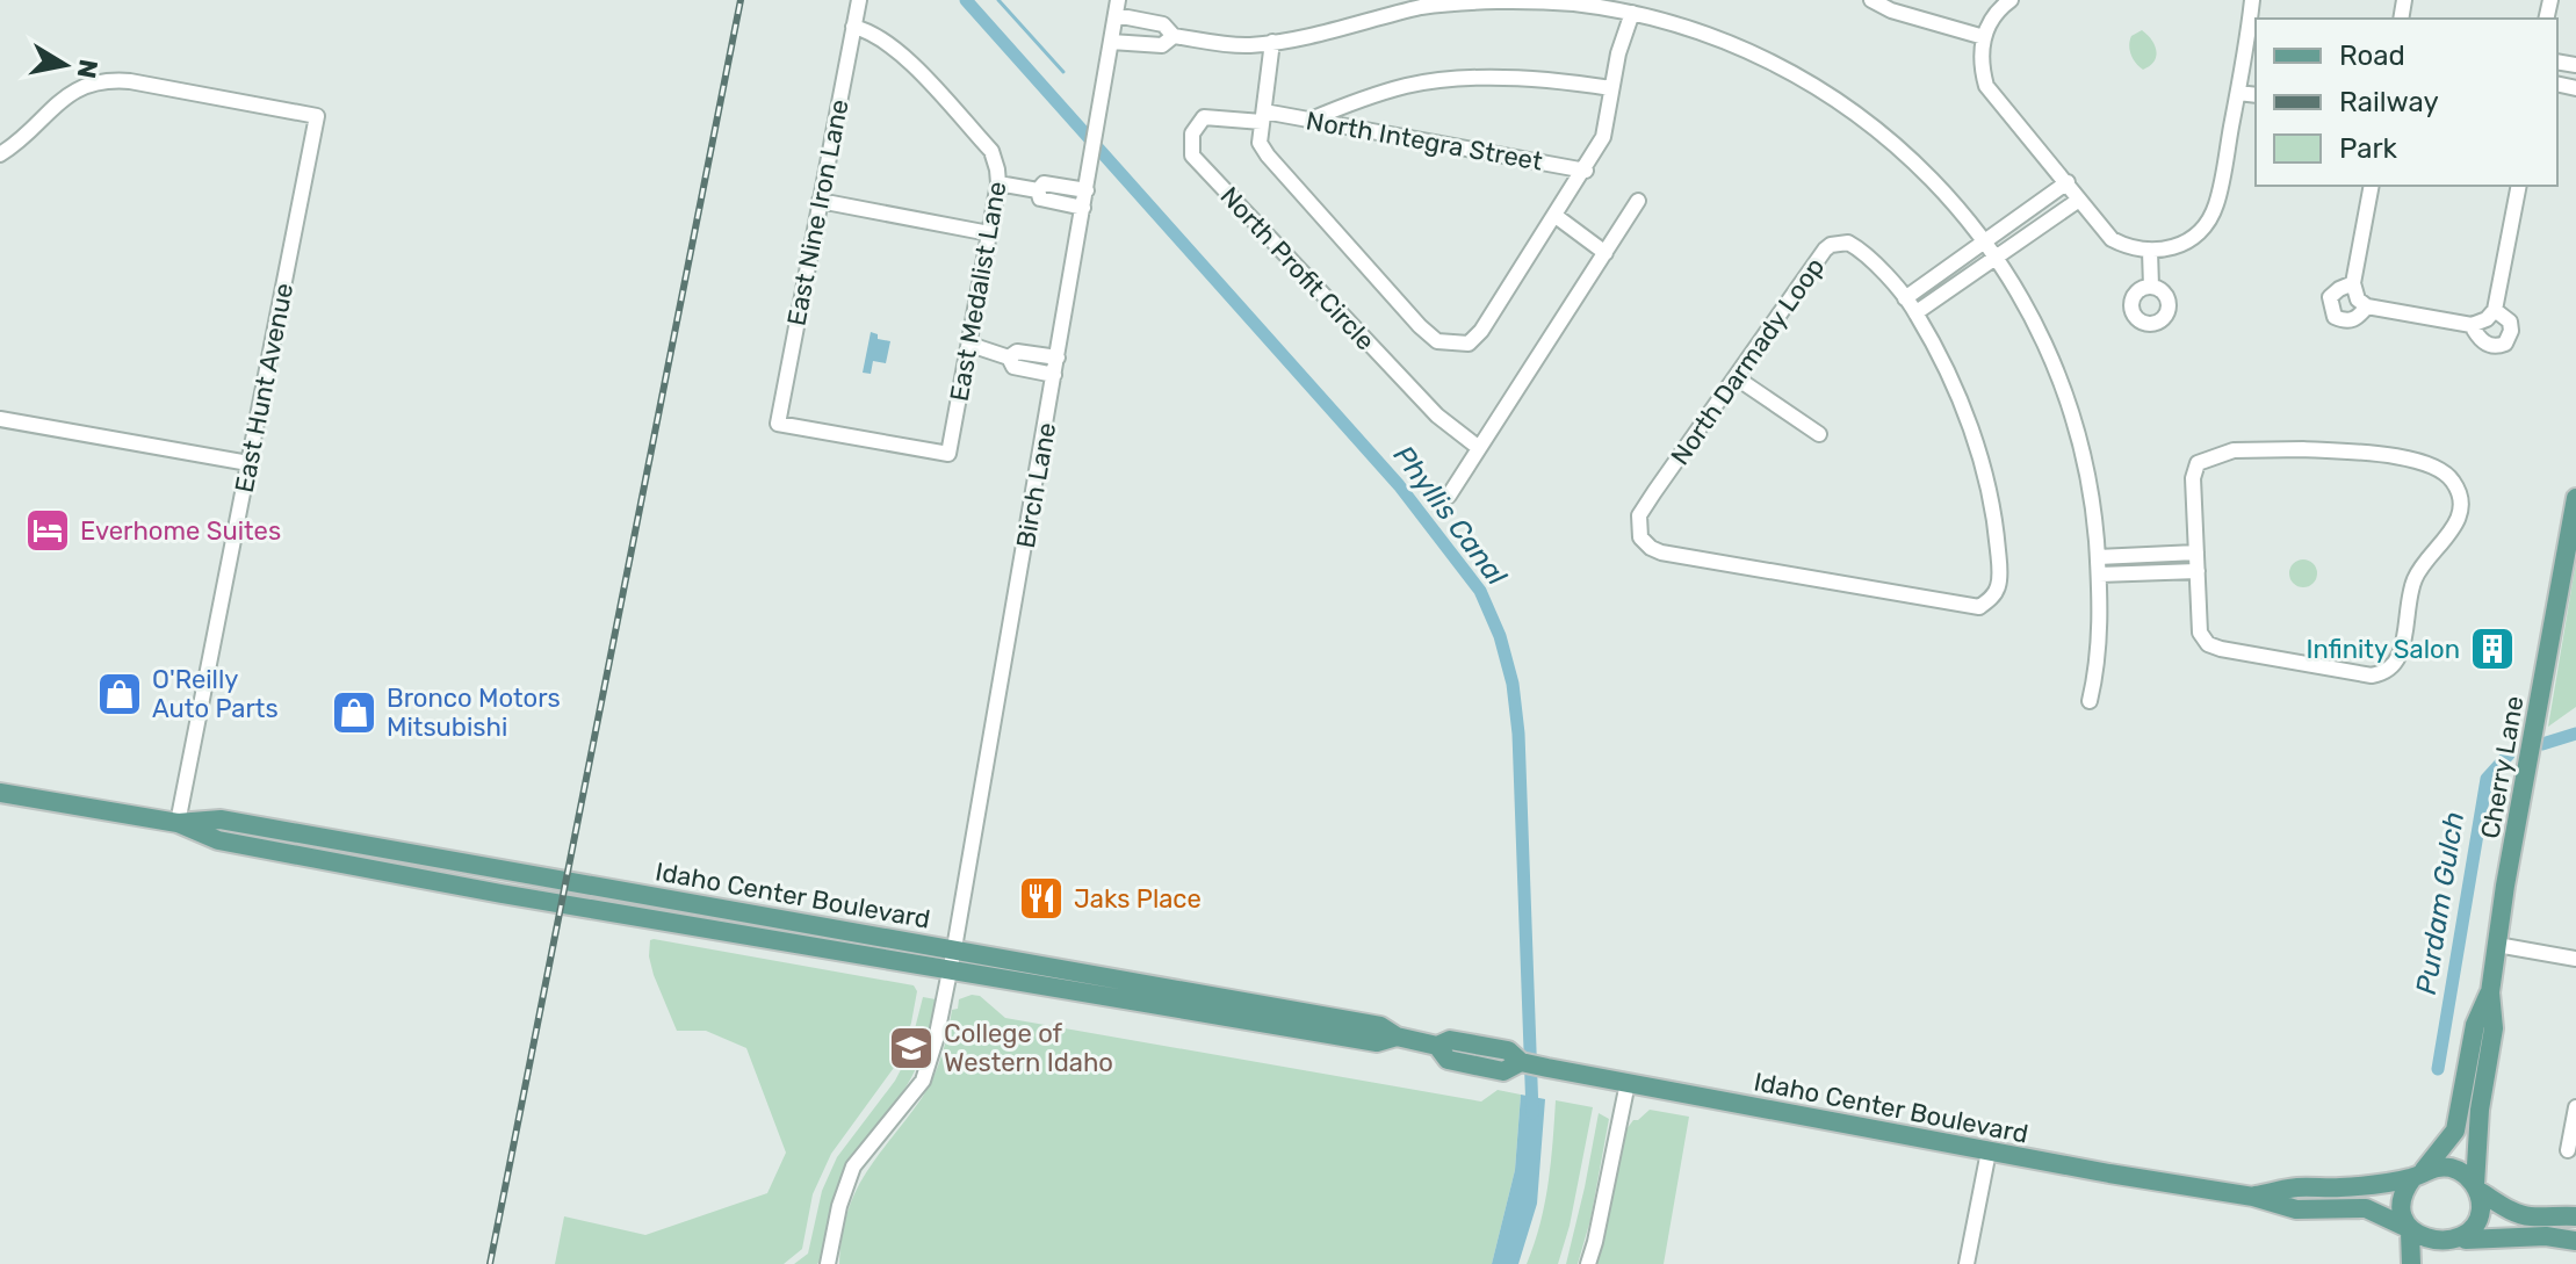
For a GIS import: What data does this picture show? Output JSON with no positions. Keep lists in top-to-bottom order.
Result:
{
  "streets": {
    "main road": ["Cherry Lane", "Idaho Center Boulevard"],
    "street": [
      "North Integra Street",
      "East Nine Iron Lane",
      "North Profit Circle",
      "East Medalist Lane",
      "North Darmady Loop",
      "East Hunt Avenue",
      "Birch Lane"
    ]
  },
  "crossings": [
    ["North Integra Street", "North Profit Circle"],
    ["East Nine Iron Lane", "East Medalist Lane"],
    ["East Hunt Avenue", "Idaho Center Boulevard"],
    ["Birch Lane", "Idaho Center Boulevard"],
    ["Cherry Lane", "Idaho Center Boulevard"]
  ],
  "water": ["Phyllis Canal", "Purdam Gulch"],
  "places": {
    "hotel": ["Everhome Suites"],
    "building": ["Infinity Salon"],
    "shop": ["O'Reilly Auto Parts", "Bronco Motors Mitsubishi"],
    "restaurant": ["Jaks Place"],
    "school or university": ["College of Western Idaho"]
  },
  "legend": ["Road", "Railway", "Park"],
  "north": "right"
}
